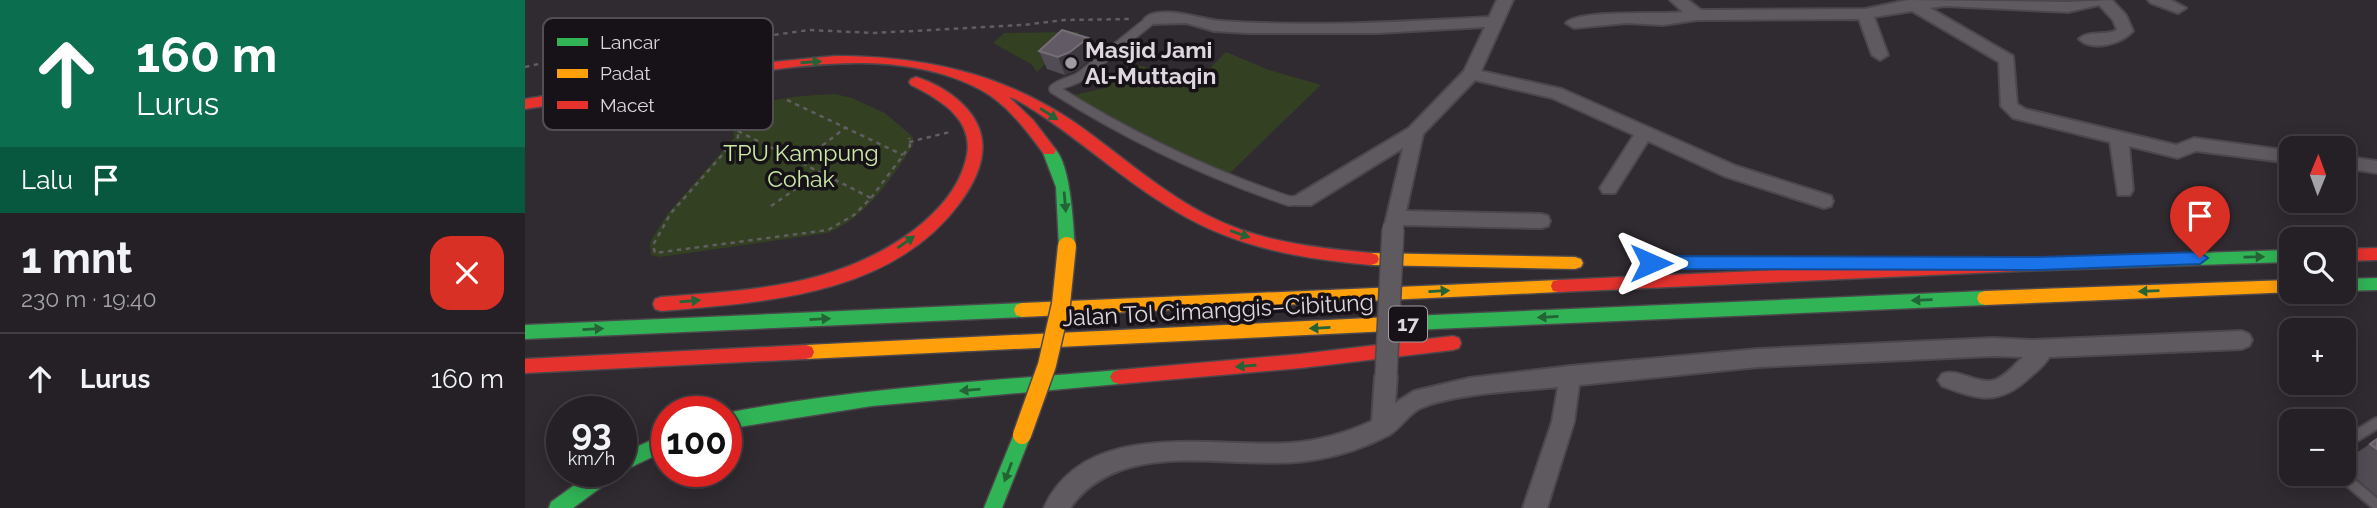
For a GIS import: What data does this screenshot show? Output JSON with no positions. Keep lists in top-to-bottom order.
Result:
{
  "streets": {
    "highway": ["Jalan Tol Cimanggis–Cibitung", "17"]
  },
  "parks": ["TPU Kampung Cohak"],
  "places": ["Masjid Jami Al-Muttaqin"],
  "legend": ["Lancar", "Padat", "Macet"],
  "north": "top",
  "page": {
    "turn": ["160 m", "Lurus"],
    "map_buttons": ["+", "−"],
    "then": "Lalu",
    "heading": ["1 mnt", "230 m · 19:40"],
    "list": [
      {
        "name": "Lurus",
        "value": "160 m"
      }
    ],
    "speed": "93 km/h",
    "limit": "100"
  }
}
